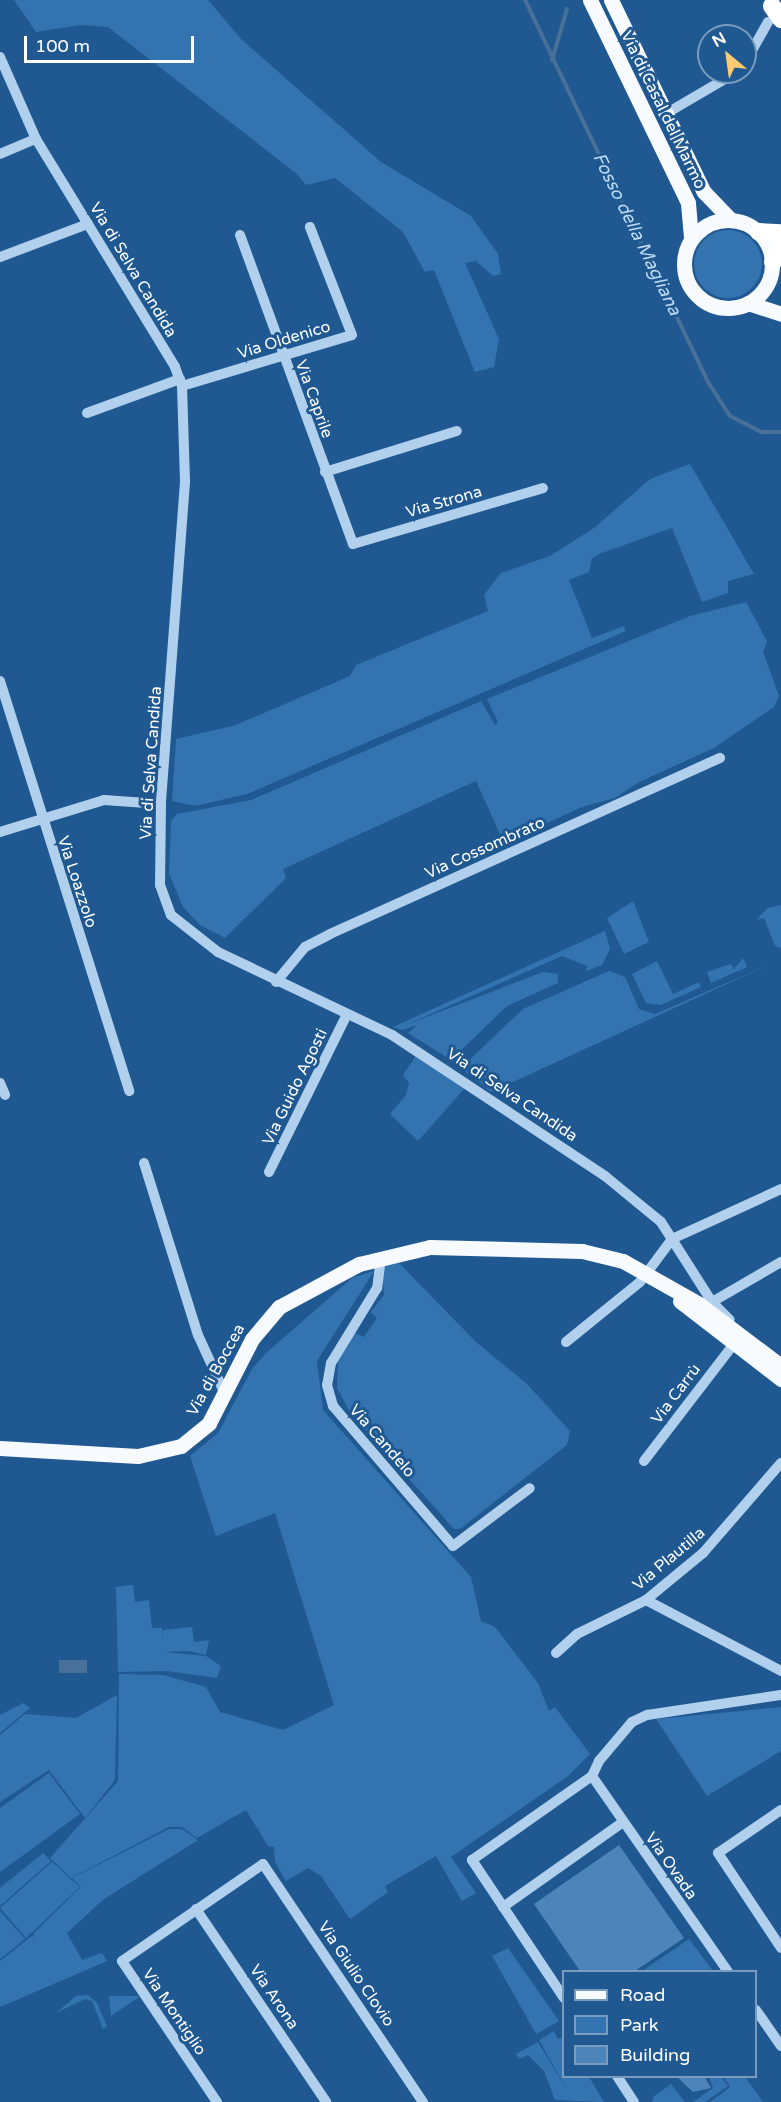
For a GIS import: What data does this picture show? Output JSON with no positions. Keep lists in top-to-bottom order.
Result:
{
  "streets": {
    "main road": ["Via di Casal del Marmo", "Via di Boccea"],
    "street": [
      "Via di Selva Candida",
      "Via Oldenico",
      "Via Caprile",
      "Via Strona",
      "Via Cossombrato",
      "Via Loazzolo",
      "Via Guido Agosti",
      "Via Carrù",
      "Via Candelo",
      "Via Plautilla",
      "Via Ovada",
      "Via Giulio Clovio",
      "Via Arona",
      "Via Montiglio"
    ]
  },
  "crossings": [
    ["Via di Selva Candida", "Via Oldenico"],
    ["Via di Selva Candida", "Via Cossombrato"],
    ["Via di Selva Candida", "Via Guido Agosti"],
    ["Via di Selva Candida", "Via di Boccea"],
    ["Via Oldenico", "Via Caprile"],
    ["Via Caprile", "Via Strona"],
    ["Via di Boccea", "Via Carrù"],
    ["Via di Boccea", "Via Candelo"],
    ["Via Giulio Clovio", "Via Montiglio"],
    ["Via Arona", "Via Montiglio"]
  ],
  "water": ["Fosso della Magliana"],
  "legend": ["Road", "Park", "Building"],
  "scale_bar": "100 m",
  "north": "top left"
}
